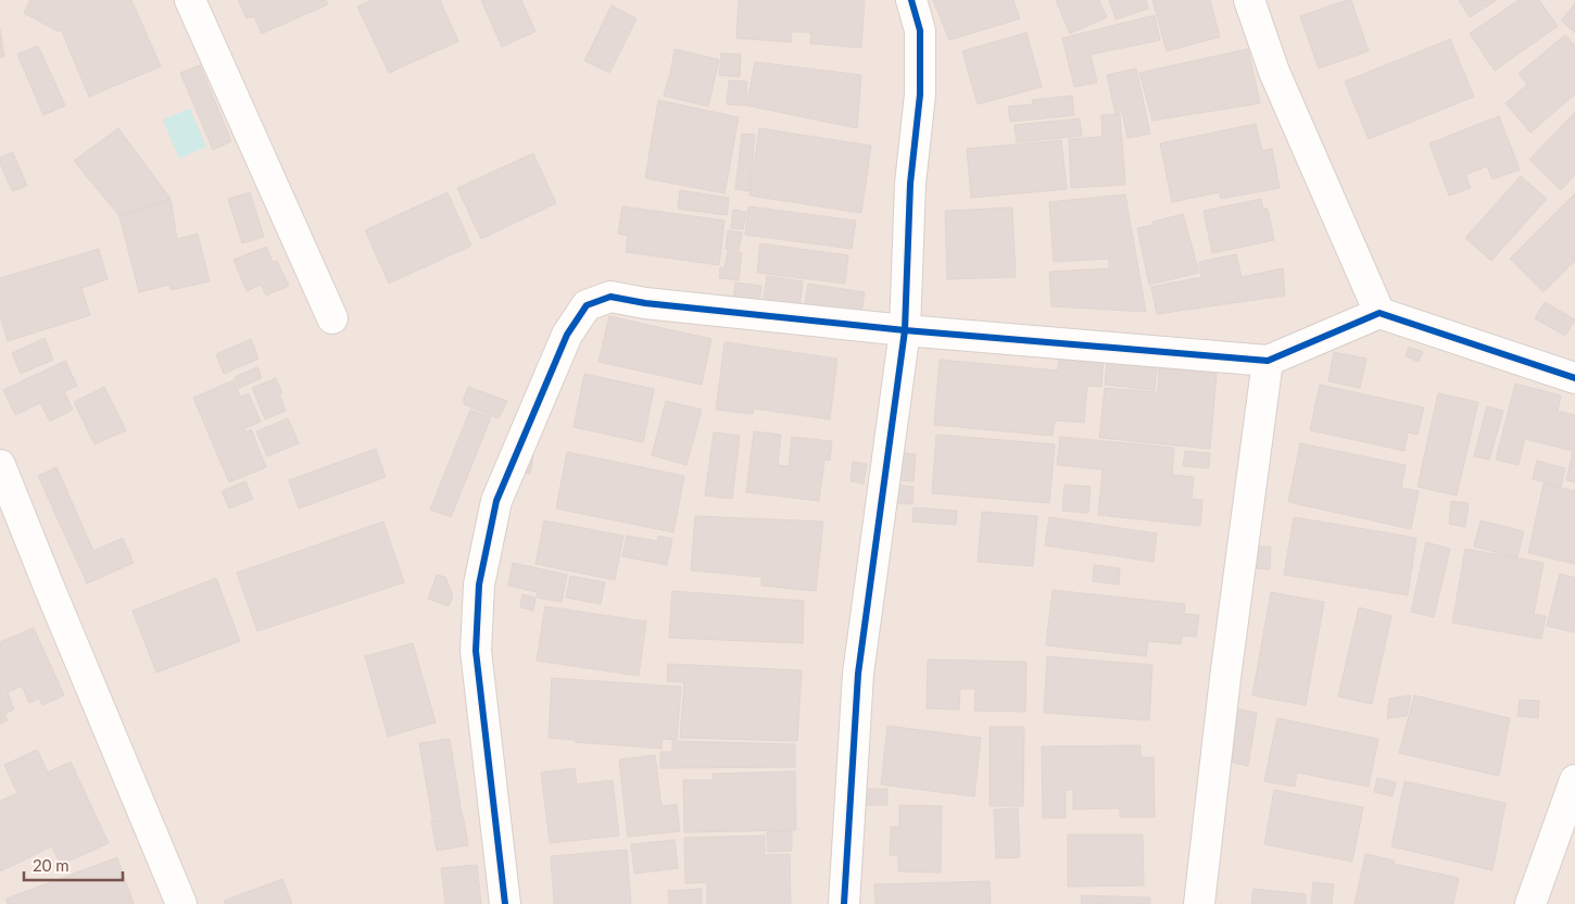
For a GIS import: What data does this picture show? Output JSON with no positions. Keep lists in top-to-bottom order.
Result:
{
  "scale_bar": "20 m"
}
